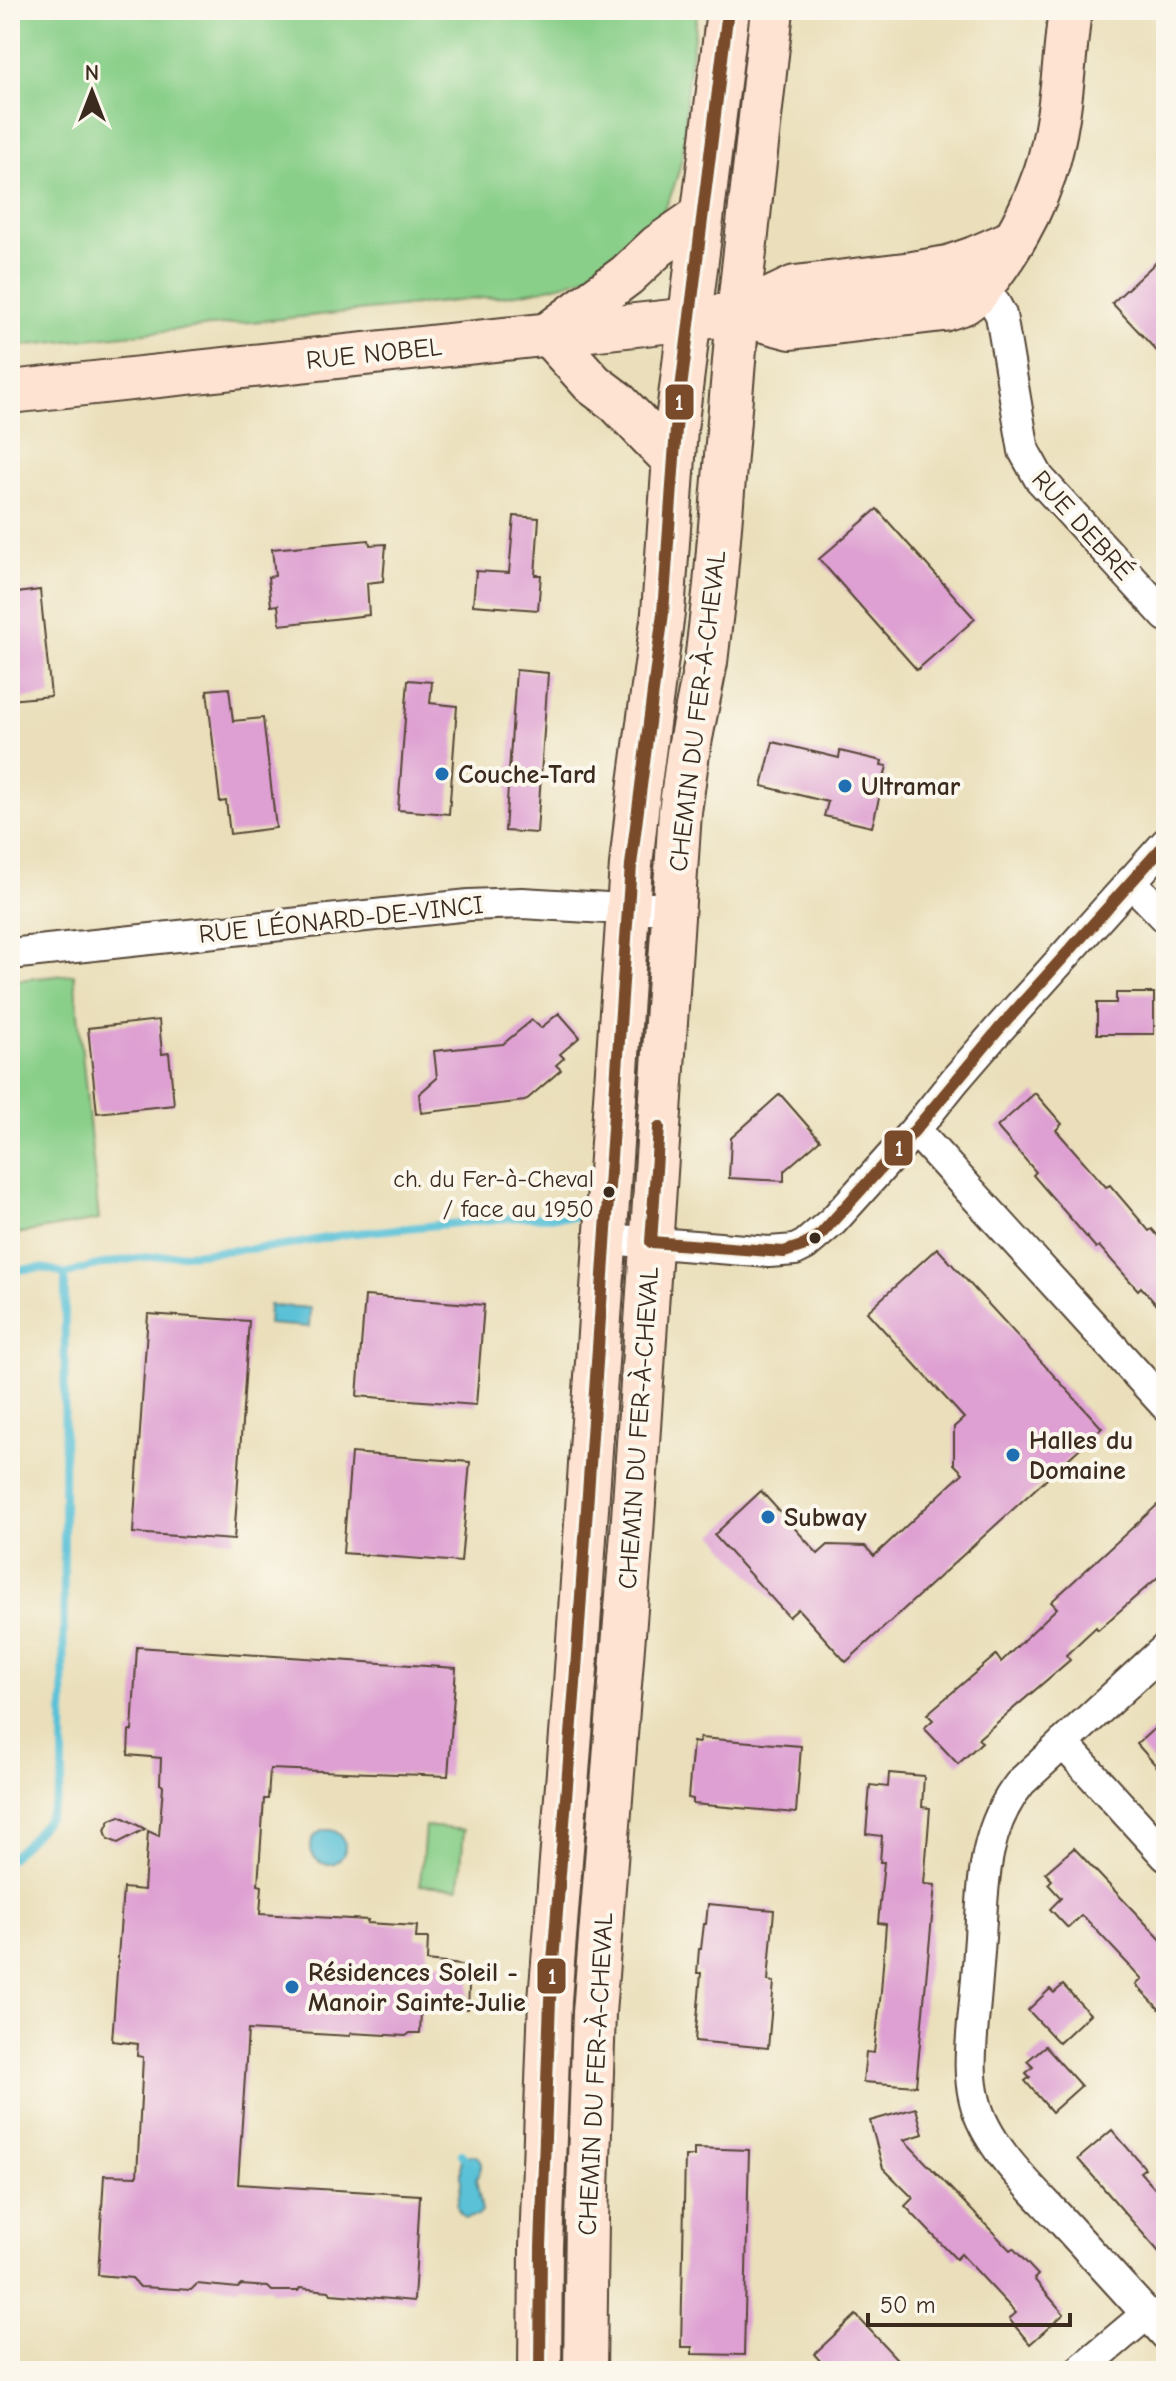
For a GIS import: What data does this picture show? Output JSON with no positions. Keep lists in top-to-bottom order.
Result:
{
  "streets": {
    "street": [
      "RUE NOBEL",
      "RUE DEBRÉ",
      "CHEMIN DU FER-À-CHEVAL",
      "RUE LÉONARD-DE-VINCI"
    ]
  },
  "crossings": [
    ["RUE NOBEL", "RUE DEBRÉ"],
    ["RUE NOBEL", "CHEMIN DU FER-À-CHEVAL"],
    ["CHEMIN DU FER-À-CHEVAL", "RUE LÉONARD-DE-VINCI"]
  ],
  "places": [
    "Couche-Tard",
    "Ultramar",
    "ch. du Fer-à-Cheval / face au 1950",
    "Halles du Domaine",
    "Subway",
    "Résidences Soleil - Manoir Sainte-Julie"
  ],
  "lines": ["transit line 1"],
  "scale_bar": "50 m",
  "north": "top"
}
